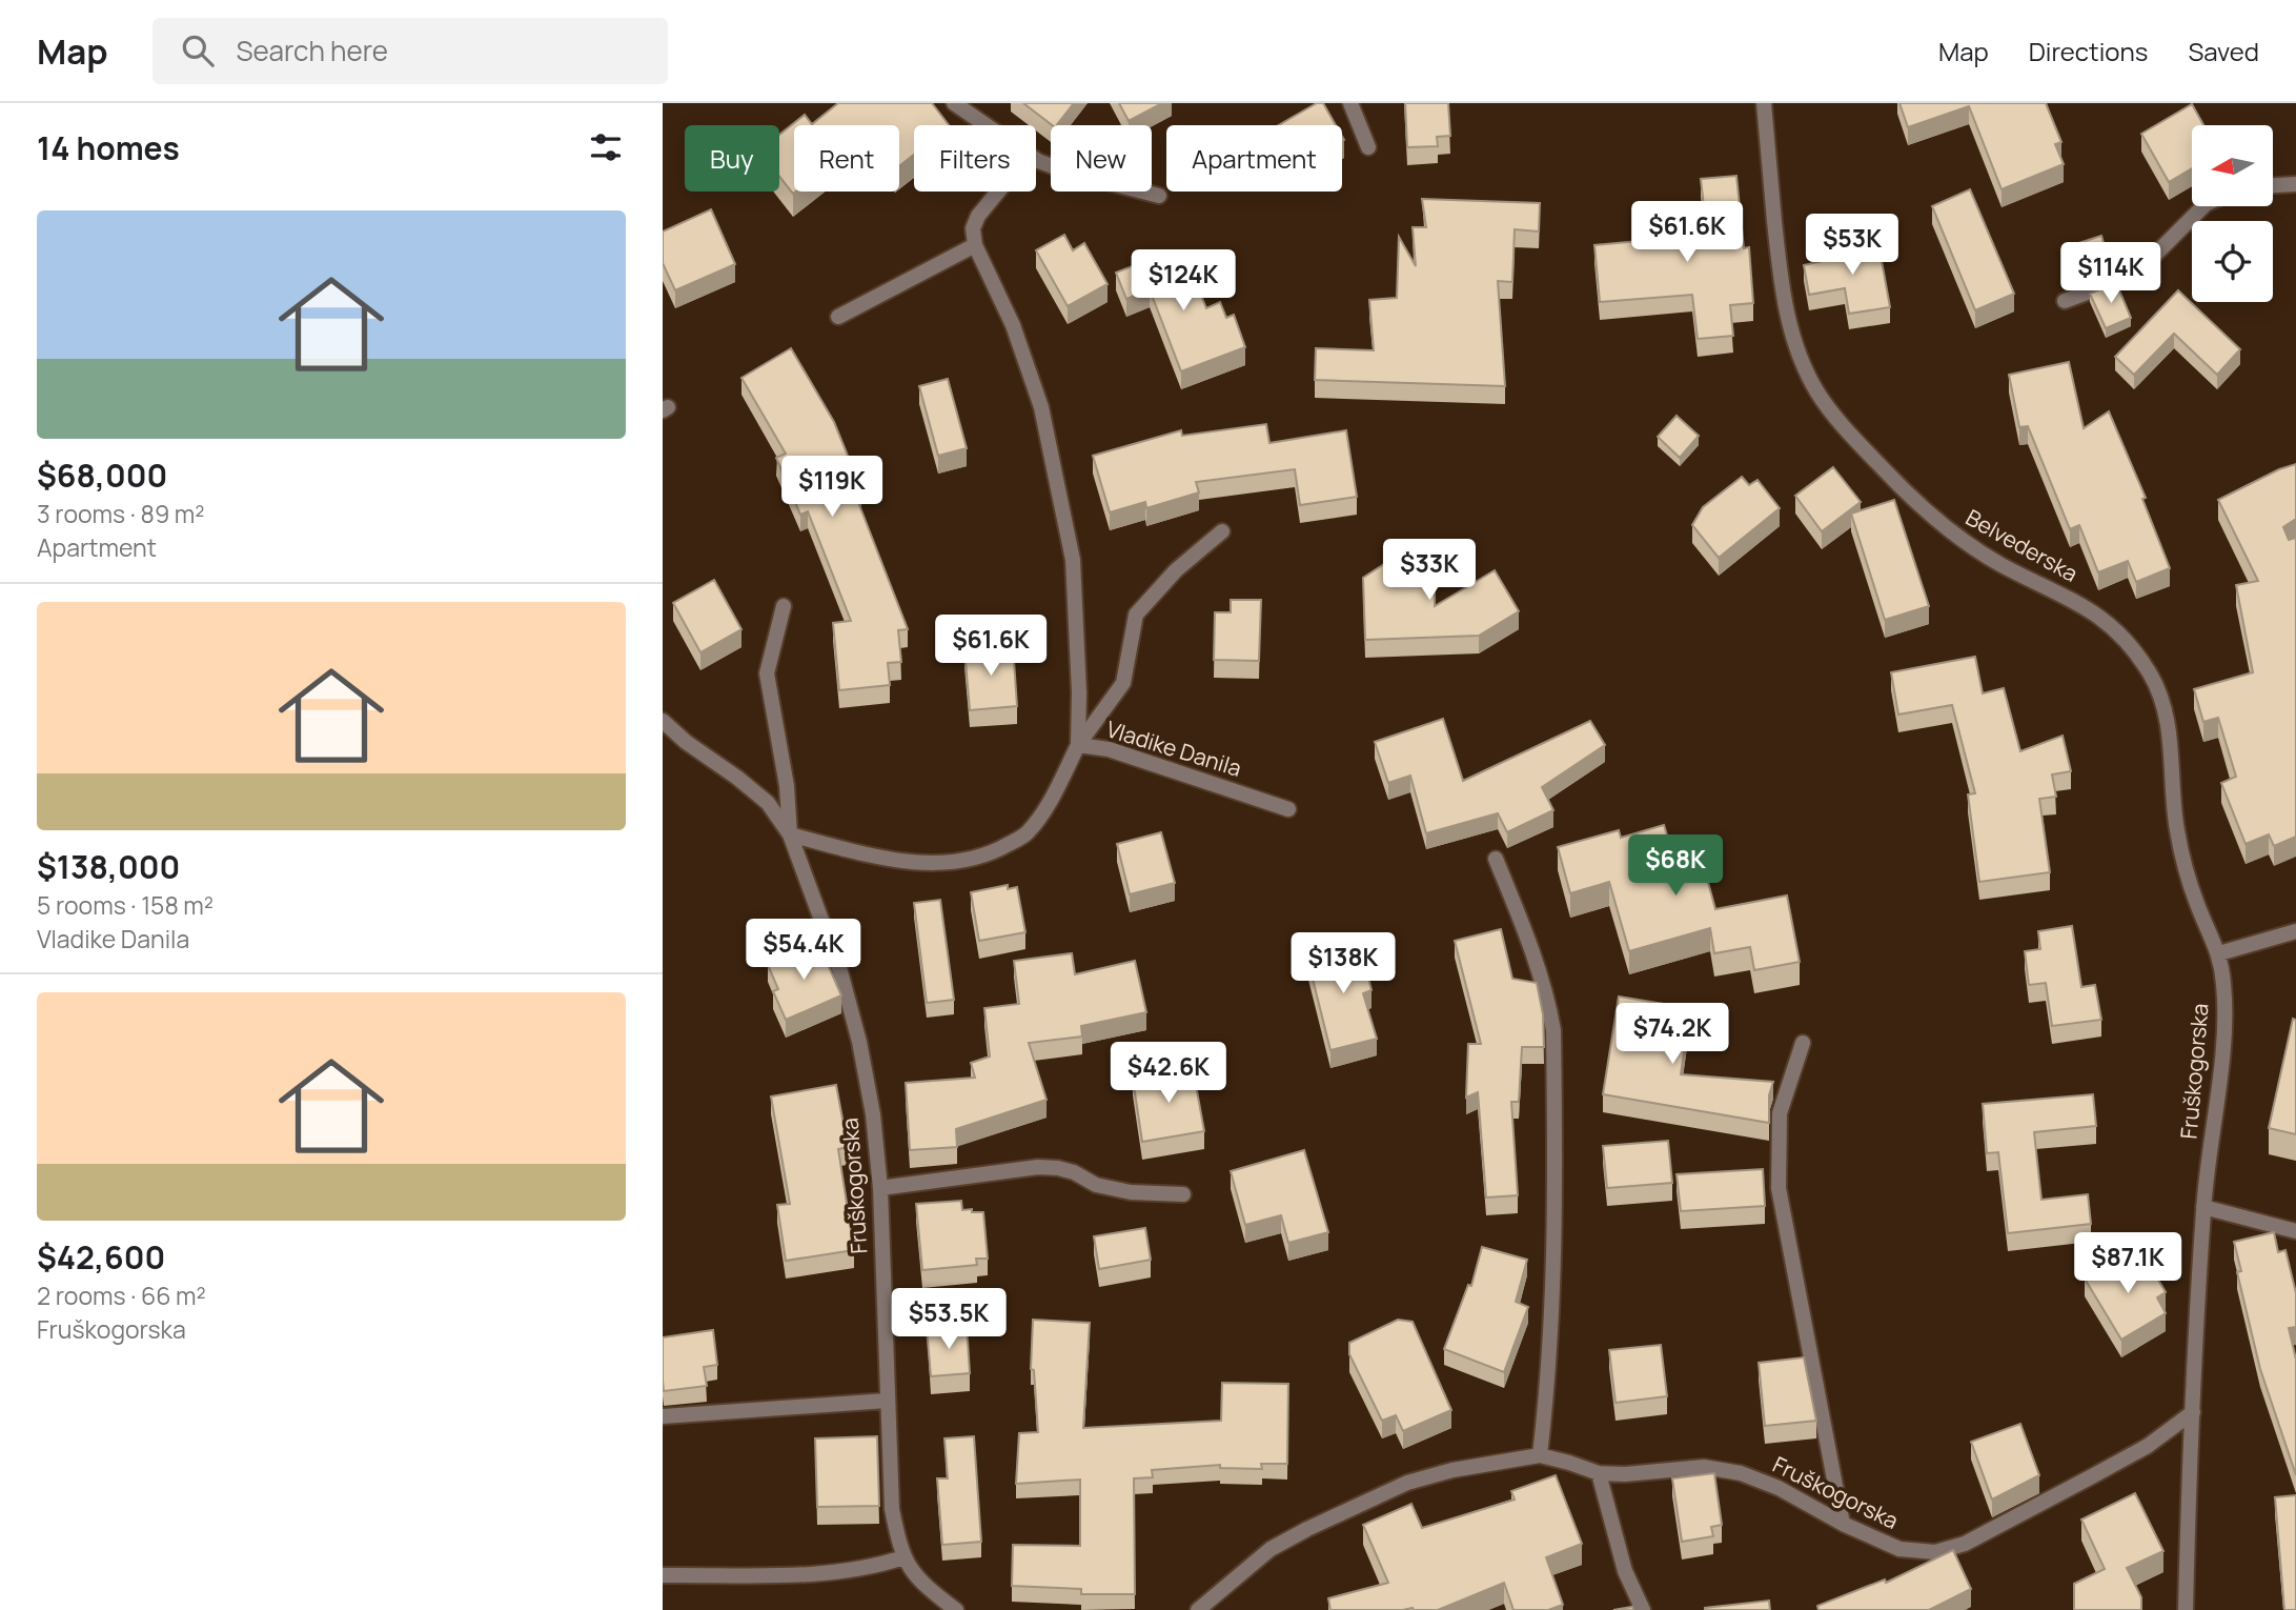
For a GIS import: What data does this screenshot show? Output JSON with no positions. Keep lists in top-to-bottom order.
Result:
{
  "streets": {
    "street": ["Belvederska", "Vladike Danila", "Fruškogorska"]
  },
  "crossings": [
    ["Belvederska", "Fruškogorska"],
    ["Vladike Danila", "Fruškogorska"]
  ],
  "north": "left",
  "page": {
    "header": "Map",
    "search": "Search here",
    "nav": ["Map", "Directions", "Saved"],
    "heading": "14 homes",
    "chip": [
      "Buy",
      "Rent",
      "Filters",
      "New",
      "Apartment"
    ],
    "list": [
      {
        "name": "$68,000",
        "note": "3 rooms · 89 m² · Apartment"
      },
      {
        "name": "$138,000",
        "note": "5 rooms · 158 m² · Vladike Danila"
      },
      {
        "name": "$42,600",
        "note": "2 rooms · 66 m² · Fruškogorska"
      }
    ],
    "price": [
      "$61.6K",
      "$53K",
      "$114K",
      "$124K",
      "$119K",
      "$33K",
      "$61.6K",
      "$68K",
      "$54.4K",
      "$138K",
      "$74.2K",
      "$42.6K",
      "$87.1K",
      "$53.5K"
    ]
  }
}
